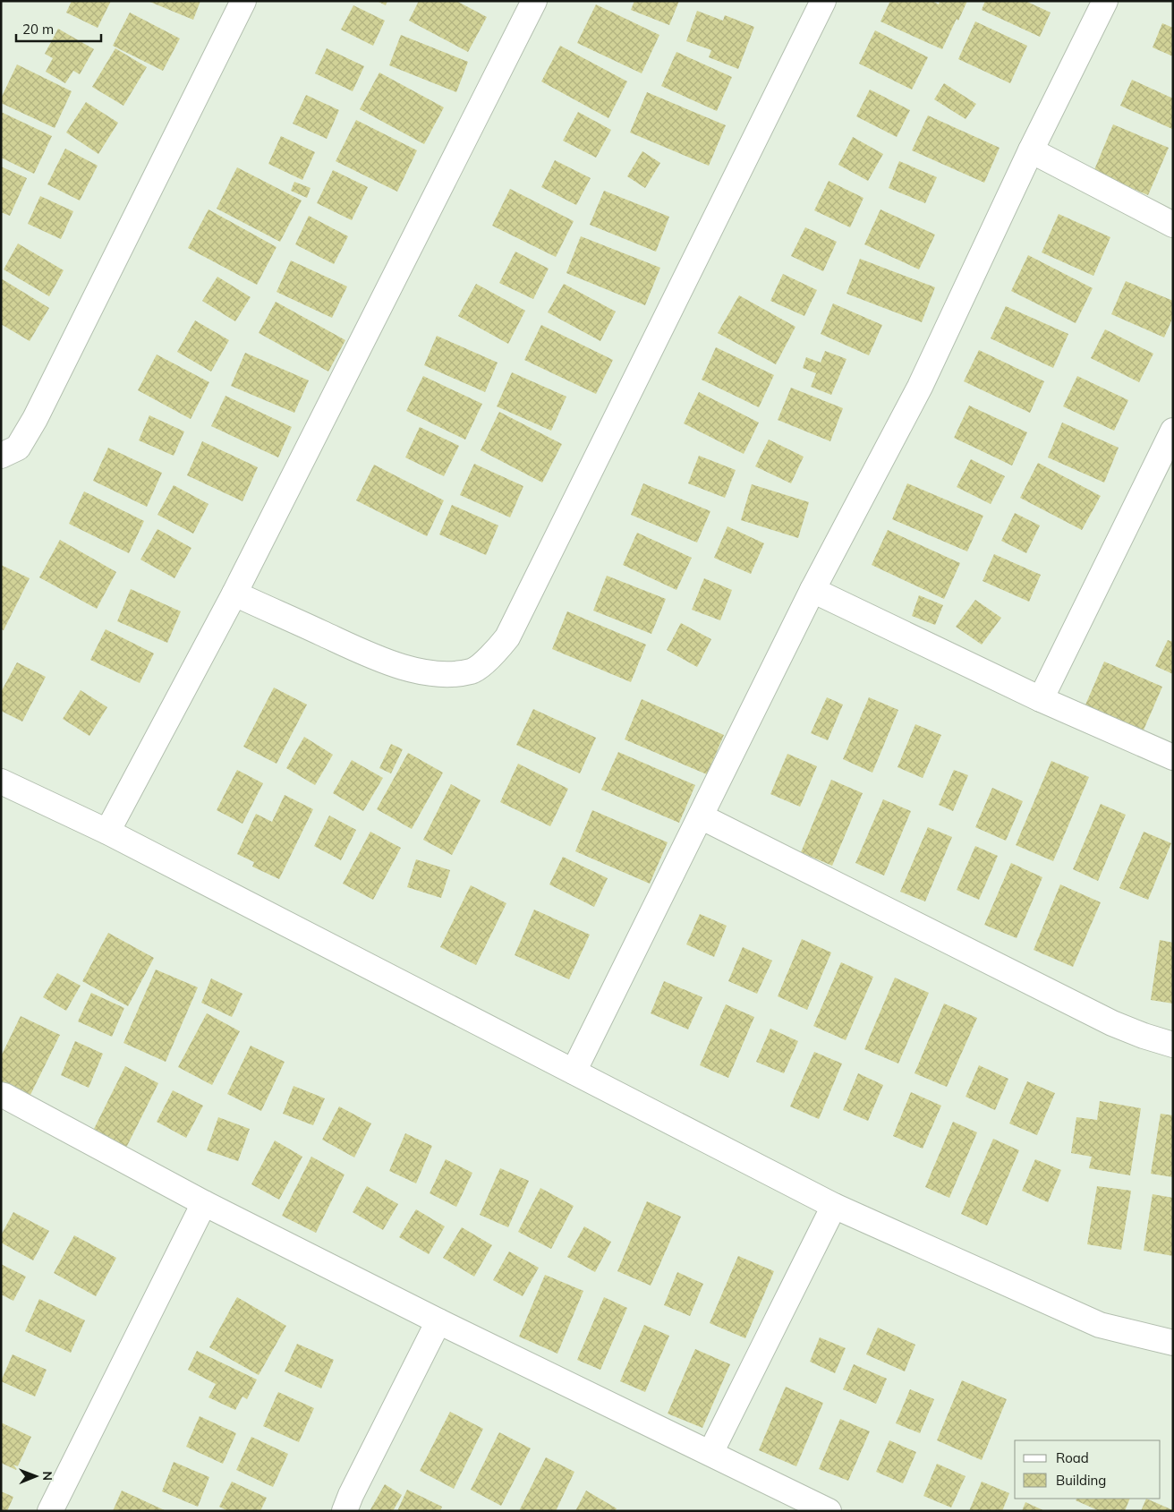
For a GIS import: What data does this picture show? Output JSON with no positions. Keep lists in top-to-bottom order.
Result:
{
  "legend": ["Road", "Building"],
  "scale_bar": "20 m",
  "north": "right"
}
